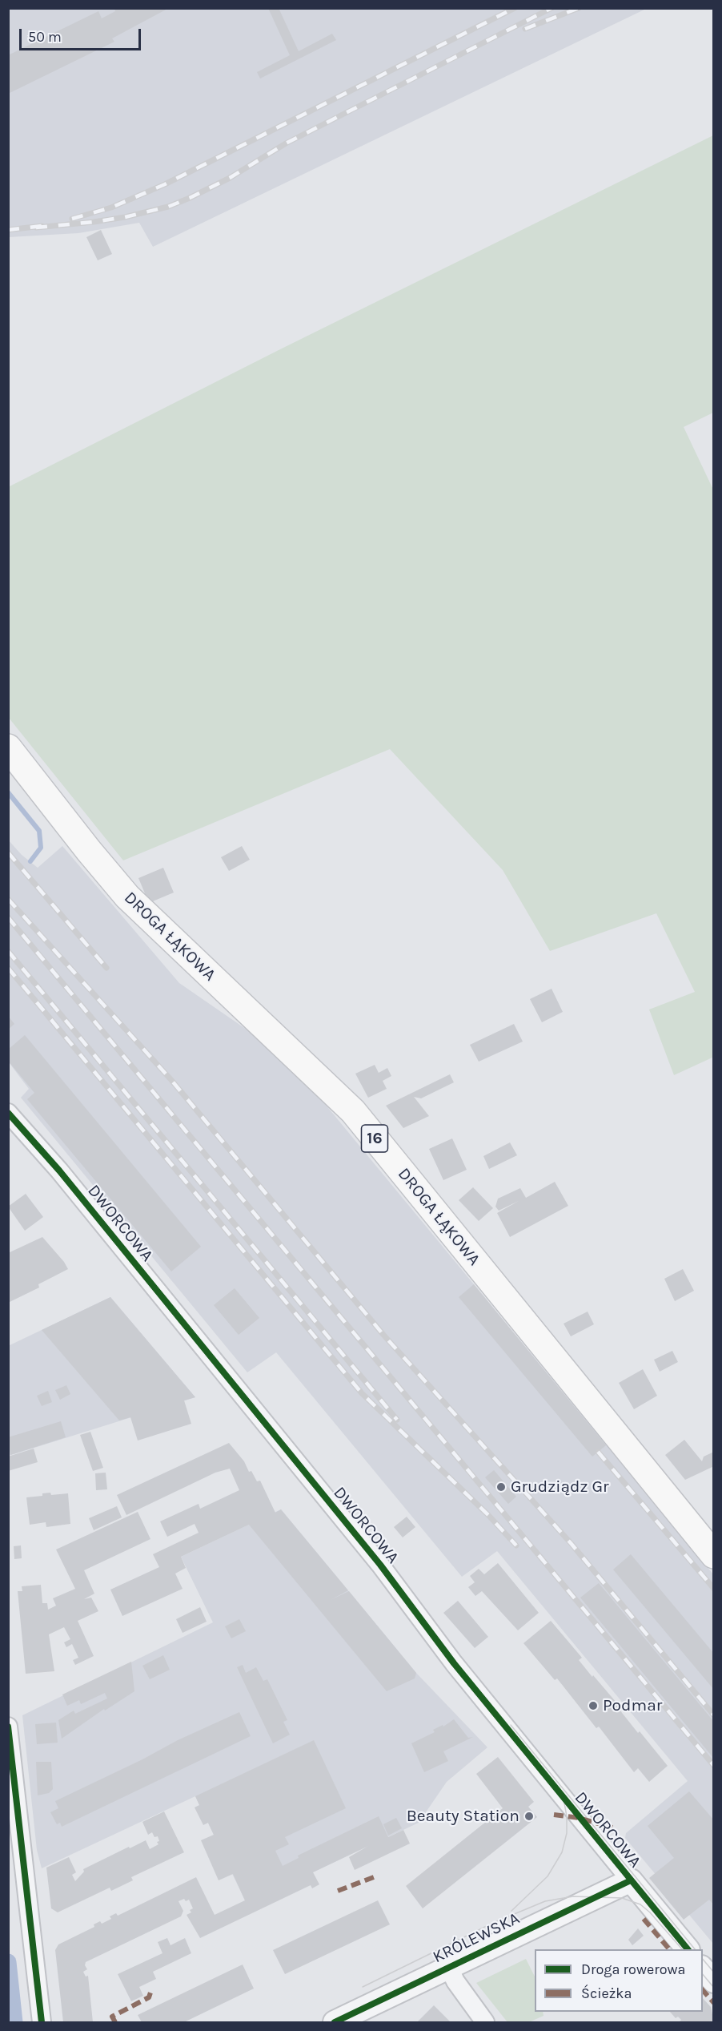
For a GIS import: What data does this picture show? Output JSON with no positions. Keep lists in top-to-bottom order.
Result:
{
  "streets": {
    "main road": ["DROGA ŁĄKOWA", "16"],
    "street": ["DWORCOWA", "KRÓLEWSKA"]
  },
  "crossings": [
    ["DWORCOWA", "KRÓLEWSKA"]
  ],
  "places": ["Grudziądz Gr", "Podmar", "Beauty Station"],
  "legend": ["Droga rowerowa", "Ścieżka"],
  "scale_bar": "50 m"
}
